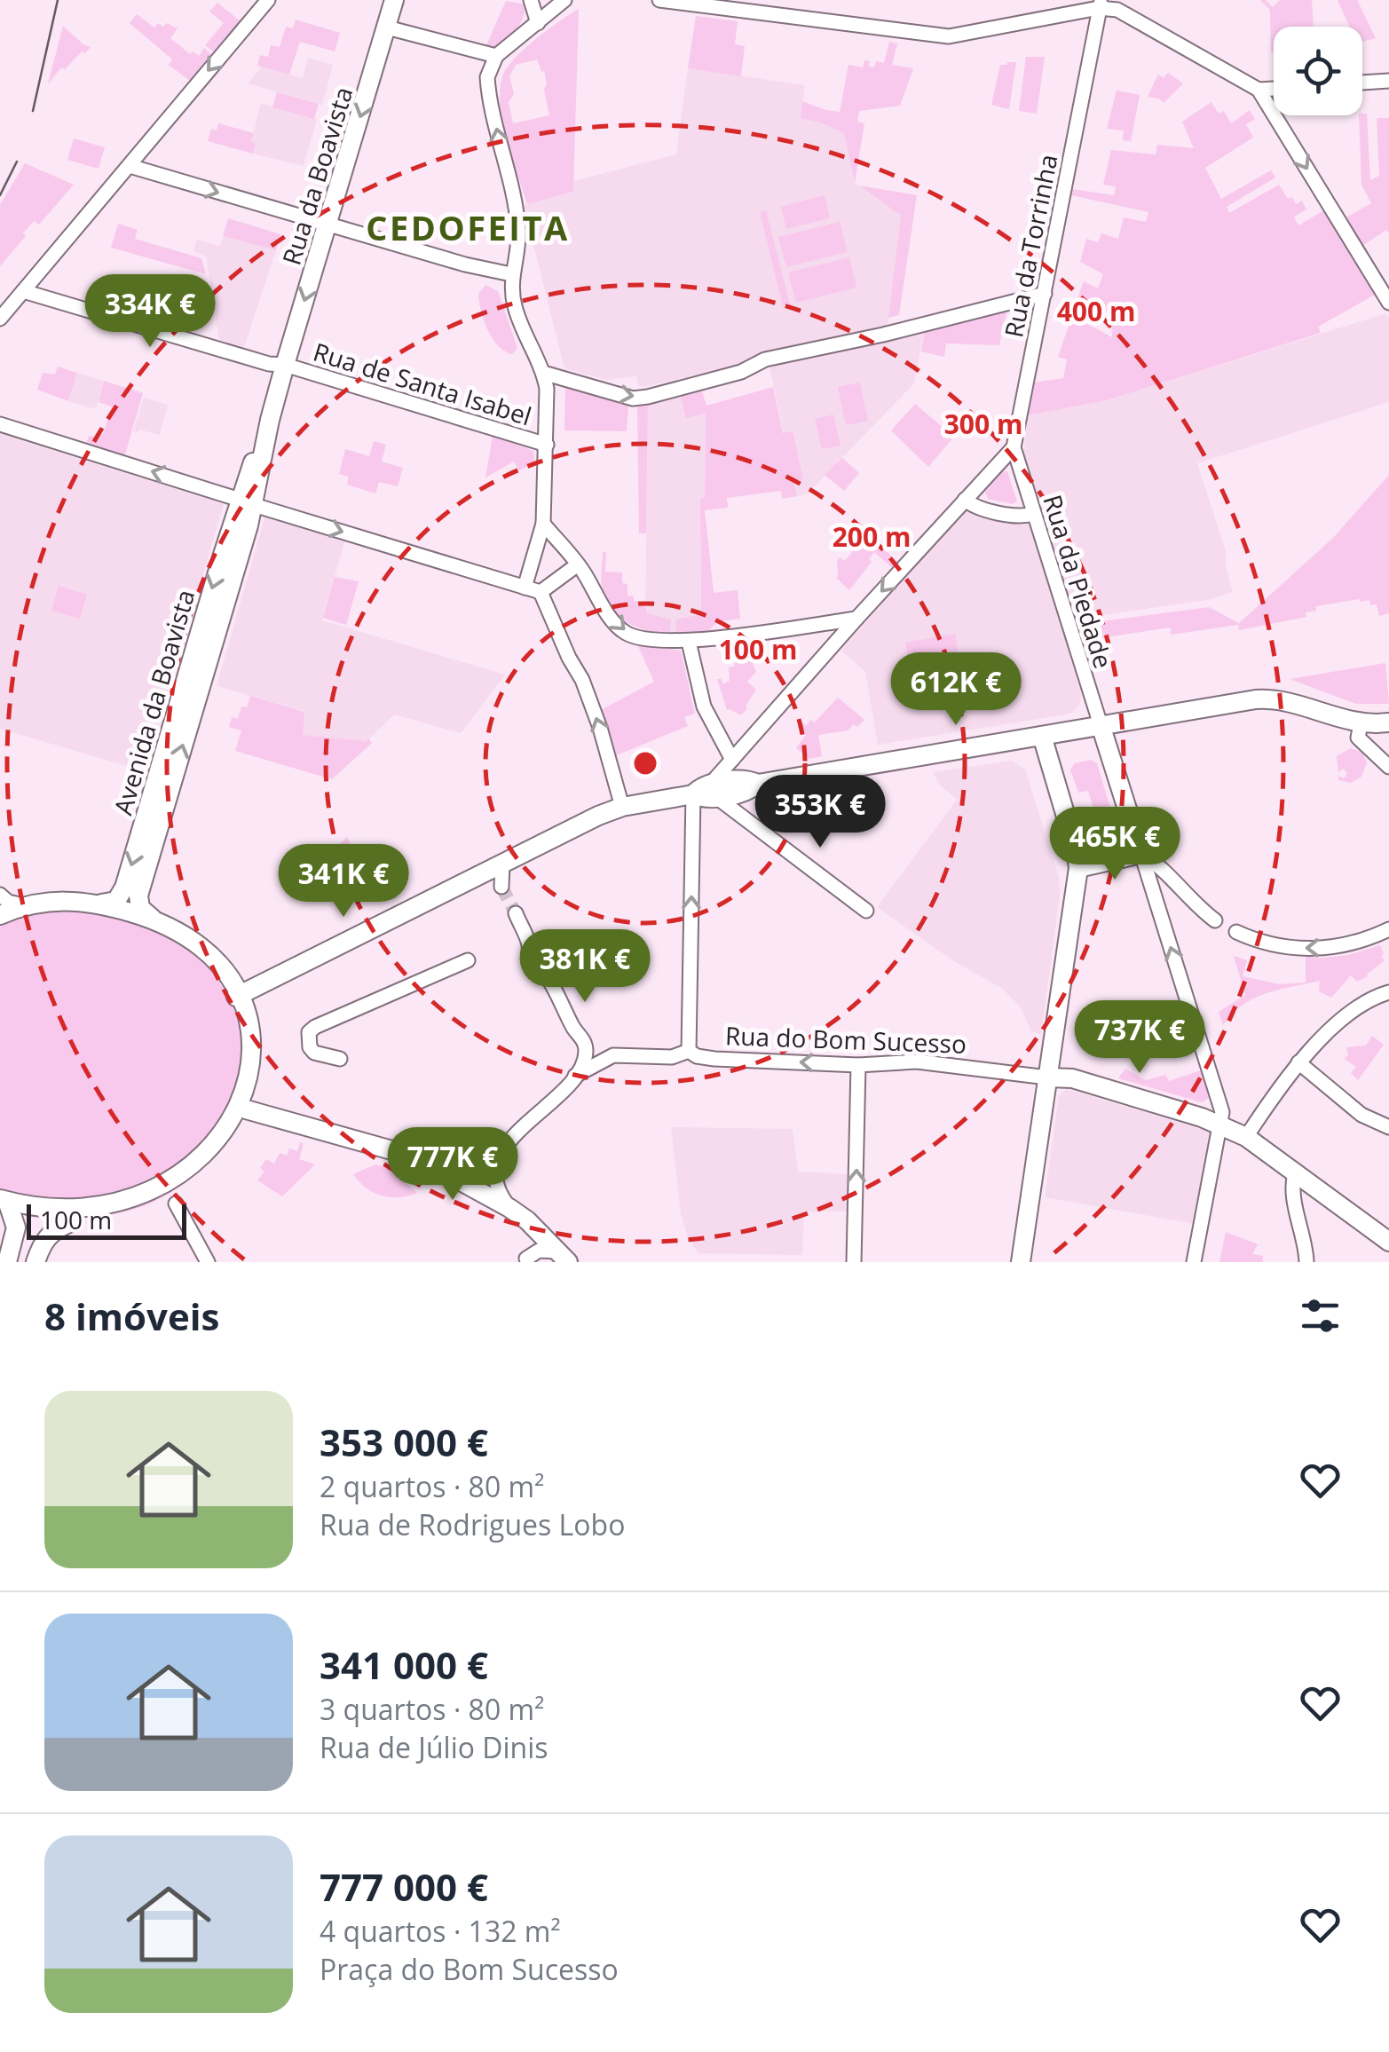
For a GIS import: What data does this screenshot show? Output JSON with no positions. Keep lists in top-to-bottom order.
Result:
{
  "streets": {
    "main road": ["Rua da Boavista", "Avenida da Boavista", "Rua do Bom Sucesso"],
    "street": ["Rua da Torrinha", "Rua de Santa Isabel", "Rua da Piedade"]
  },
  "crossings": [
    ["Rua da Boavista", "Rua de Santa Isabel"],
    ["Rua da Torrinha", "Rua da Piedade"]
  ],
  "one_way": ["Rua da Boavista"],
  "districts": ["CEDOFEITA"],
  "scale_bar": "100 m",
  "page": {
    "price": [
      "334K €",
      "612K €",
      "353K €",
      "465K €",
      "341K €",
      "381K €",
      "737K €",
      "777K €"
    ],
    "scale": "100 m",
    "heading": "8 imóveis",
    "list": [
      {
        "name": "353 000 €",
        "note": "2 quartos · 80 m² · Rua de Rodrigues Lobo"
      },
      {
        "name": "341 000 €",
        "note": "3 quartos · 80 m² · Rua de Júlio Dinis"
      },
      {
        "name": "777 000 €",
        "note": "4 quartos · 132 m² · Praça do Bom Sucesso"
      }
    ]
  },
  "rings": [
    "400 m",
    "300 m",
    "200 m",
    "100 m"
  ]
}
